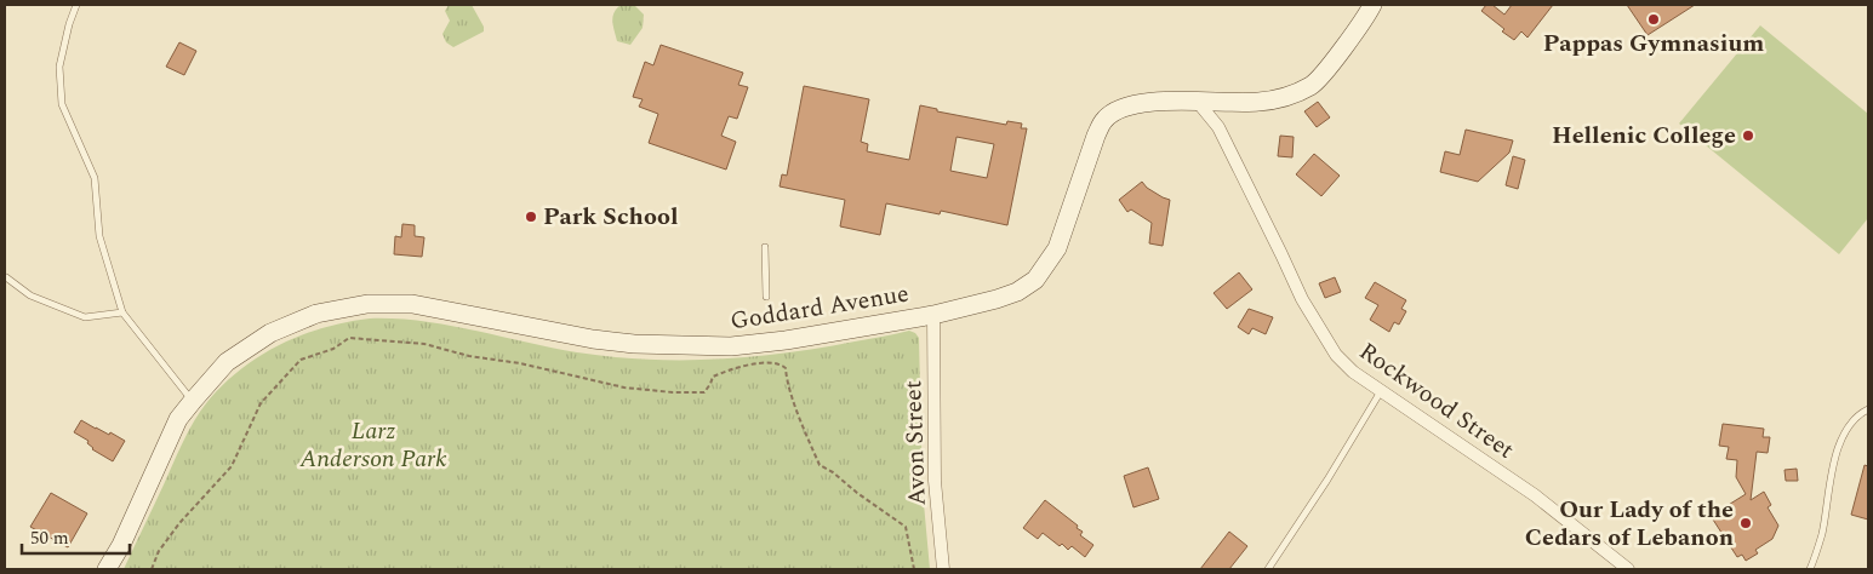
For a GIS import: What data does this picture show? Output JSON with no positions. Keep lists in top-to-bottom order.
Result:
{
  "streets": {
    "main road": ["Goddard Avenue"],
    "street": ["Rockwood Street", "Avon Street"]
  },
  "crossings": [
    ["Goddard Avenue", "Rockwood Street"],
    ["Goddard Avenue", "Avon Street"]
  ],
  "parks": ["Larz Anderson Park"],
  "places": [
    "Pappas Gymnasium",
    "Hellenic College",
    "Park School",
    "Our Lady of the Cedars of Lebanon"
  ],
  "scale_bar": "50 m"
}
